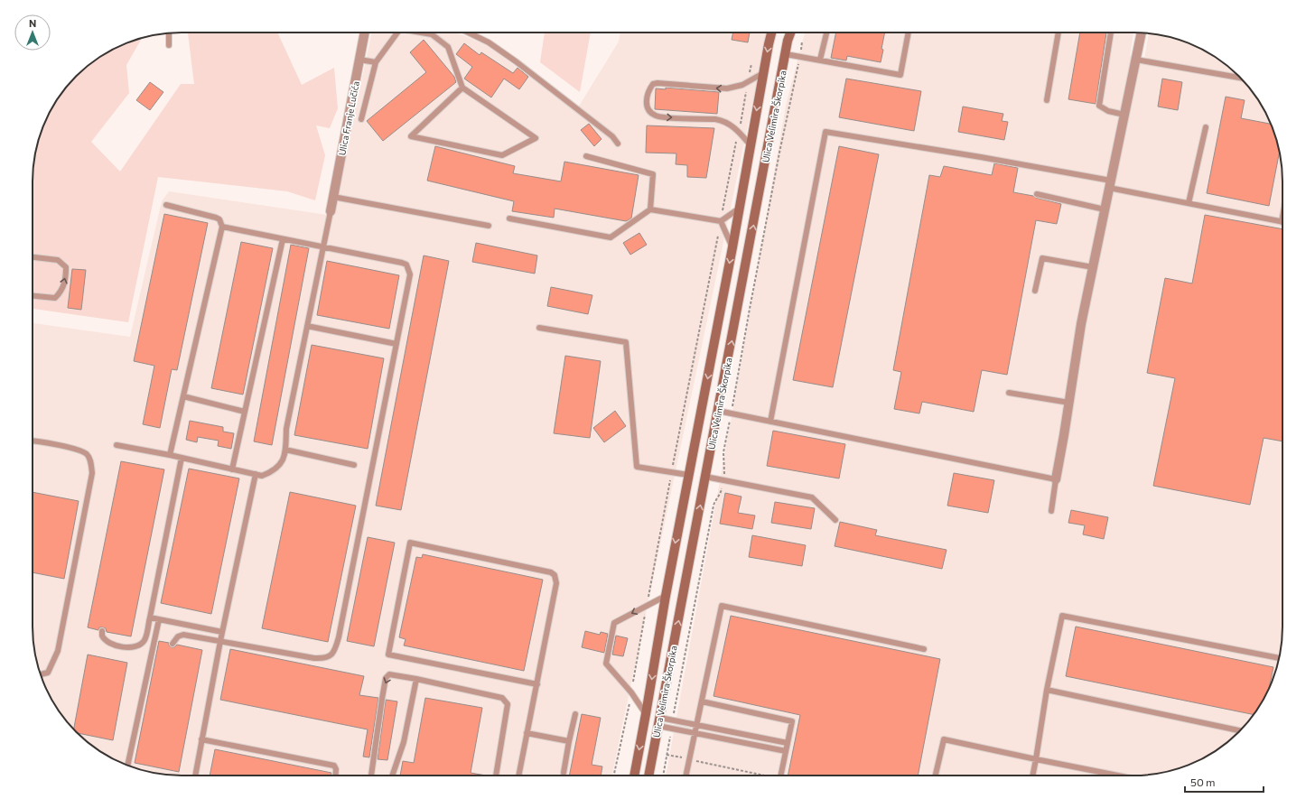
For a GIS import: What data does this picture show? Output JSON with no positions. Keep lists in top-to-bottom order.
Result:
{
  "streets": {
    "main road": ["Ulica Velimira Škorpika"],
    "street": ["Ulica Franje Lučića"]
  },
  "scale_bar": "50 m",
  "north": "top"
}
